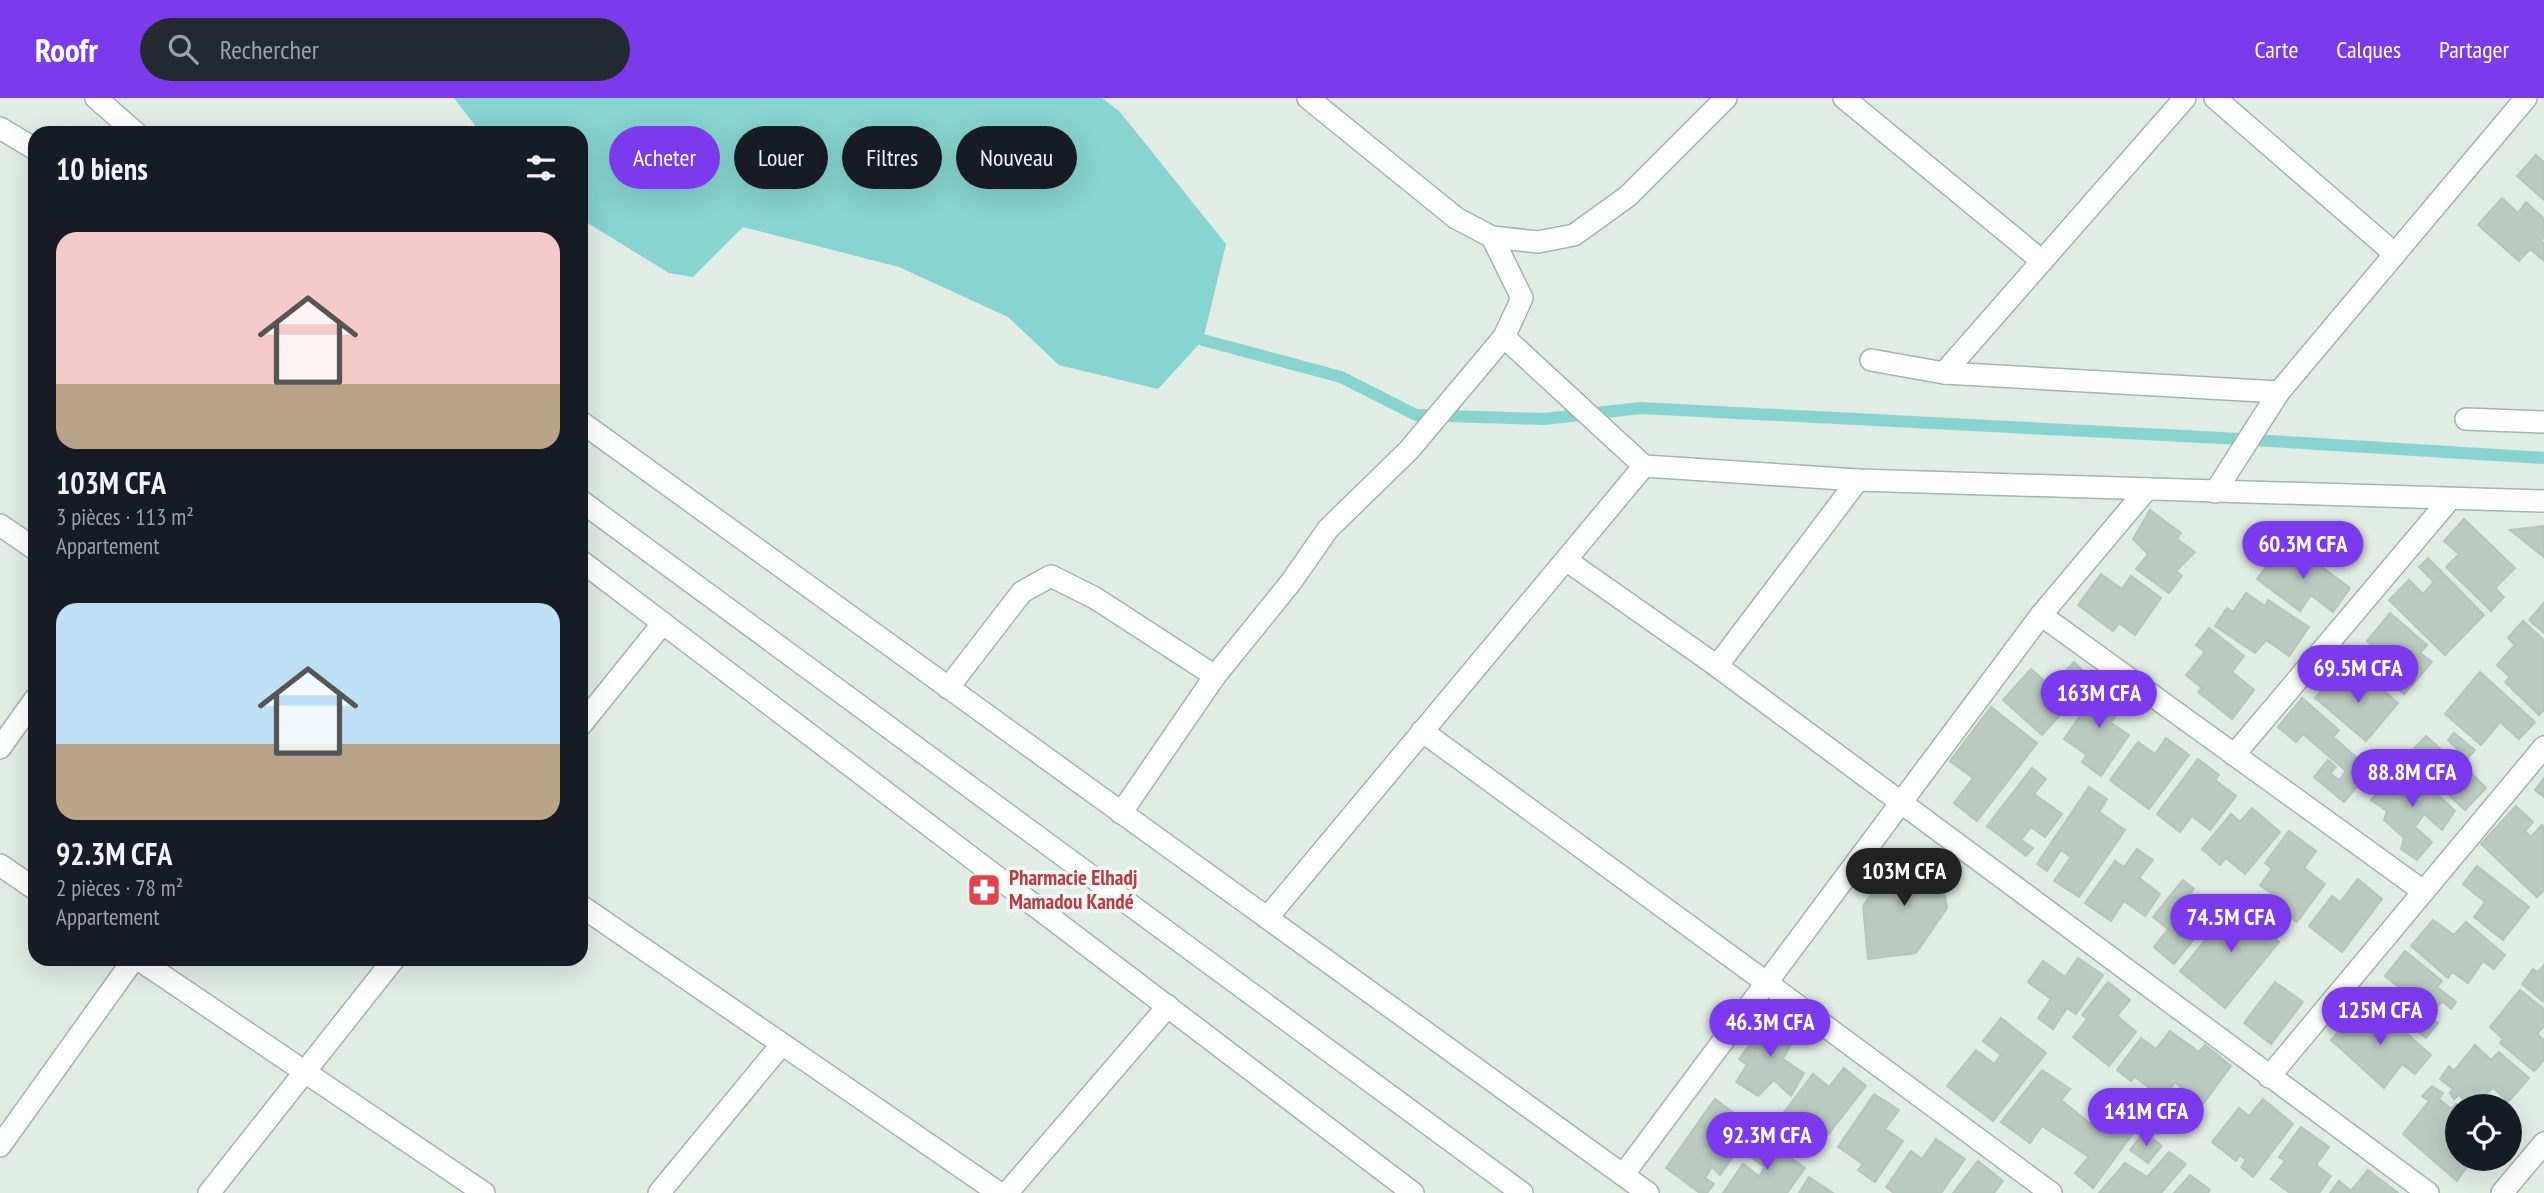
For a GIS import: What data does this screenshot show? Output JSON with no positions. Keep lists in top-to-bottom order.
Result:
{
  "places": {
    "pharmacy": ["Pharmacie Elhadj Mamadou Kandé"]
  },
  "page": {
    "header": "Roofr",
    "search": "Rechercher",
    "nav": ["Carte", "Calques", "Partager"],
    "chip": [
      "Acheter",
      "Louer",
      "Filtres",
      "Nouveau"
    ],
    "heading": "10 biens",
    "list": [
      {
        "name": "103M CFA",
        "note": "3 pièces · 113 m² · Appartement"
      },
      {
        "name": "92.3M CFA",
        "note": "2 pièces · 78 m² · Appartement"
      }
    ],
    "price": [
      "60.3M CFA",
      "69.5M CFA",
      "163M CFA",
      "88.8M CFA",
      "103M CFA",
      "74.5M CFA",
      "125M CFA",
      "46.3M CFA",
      "141M CFA",
      "92.3M CFA"
    ]
  }
}
